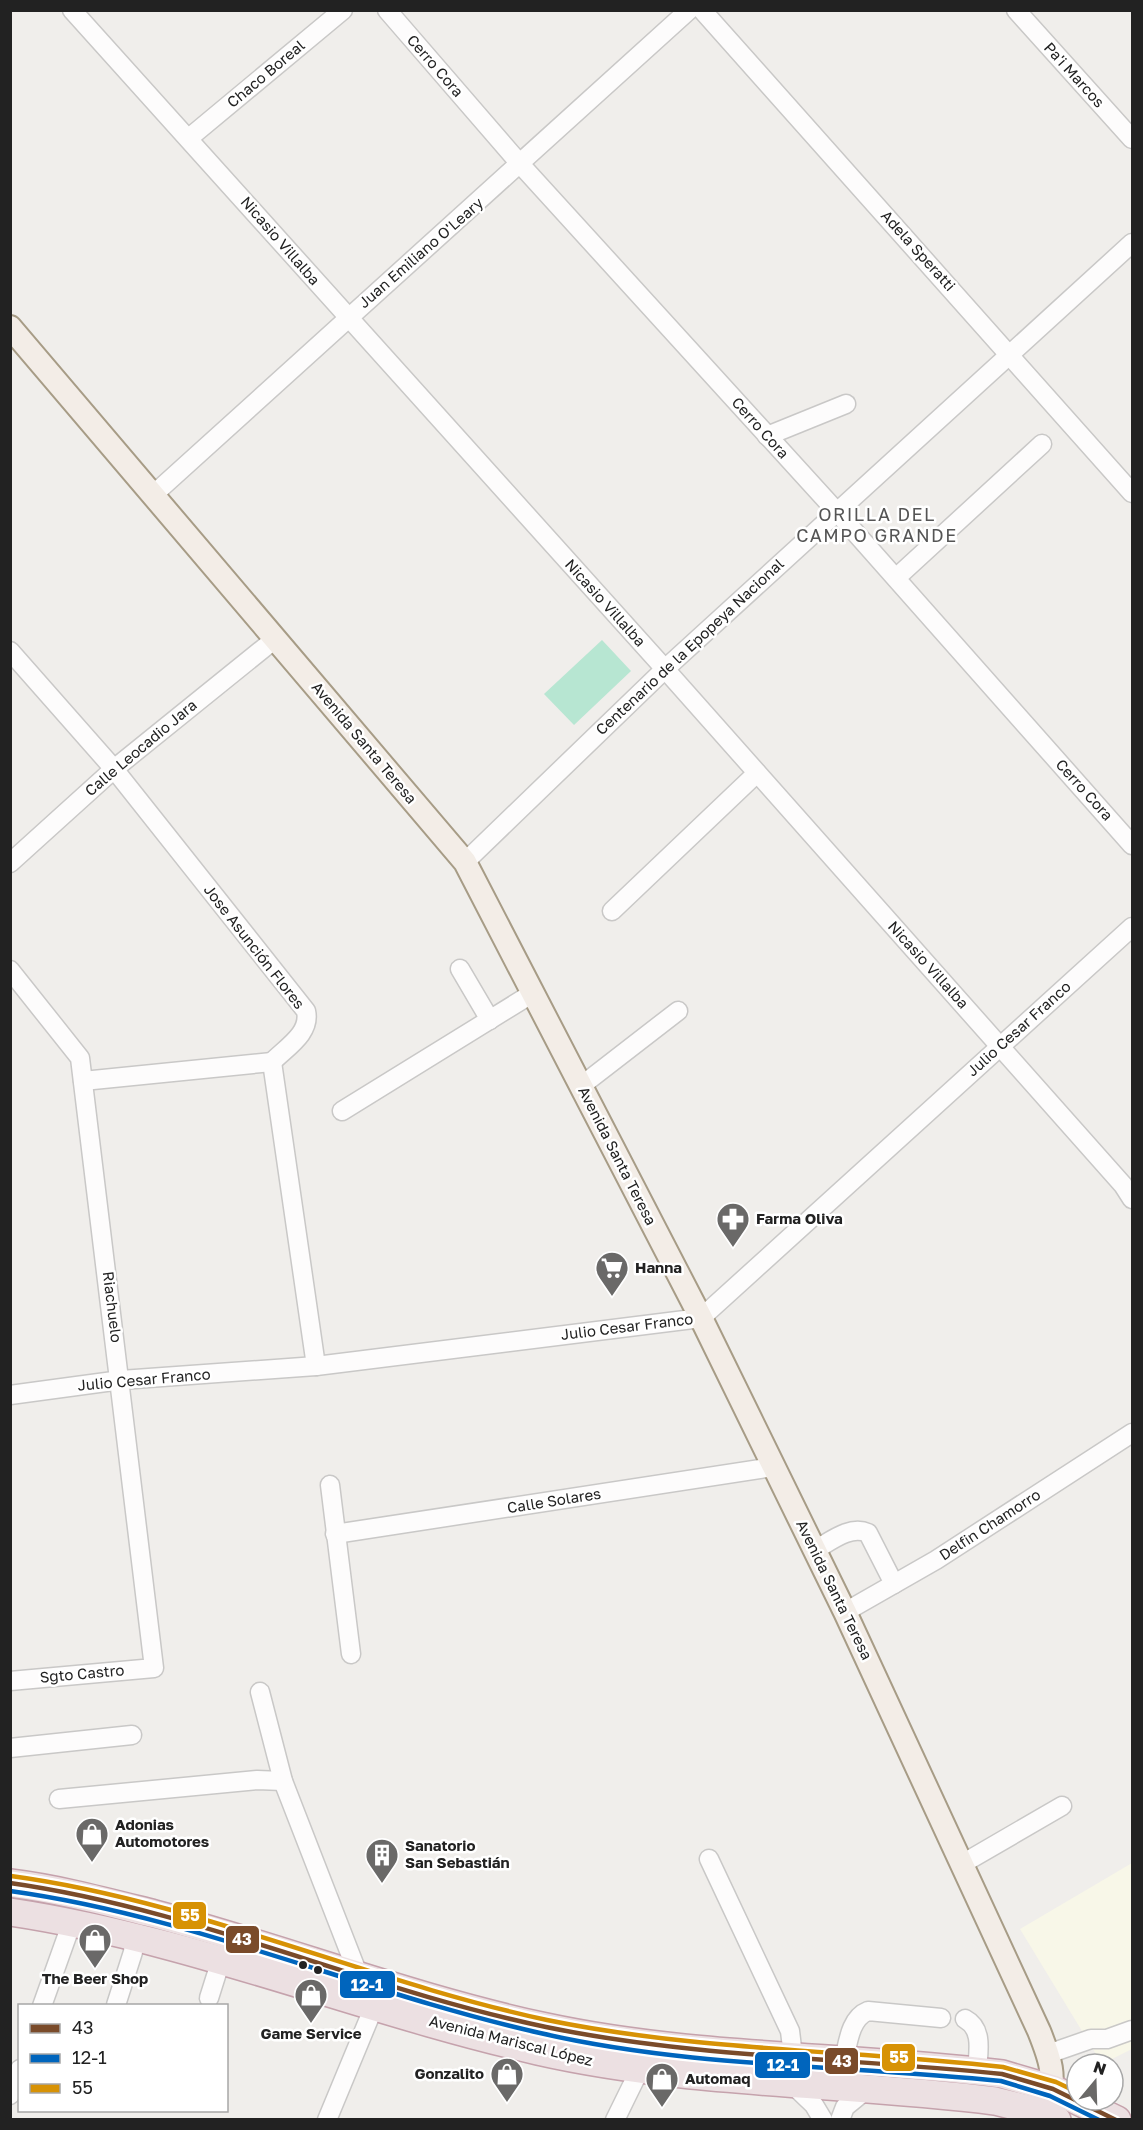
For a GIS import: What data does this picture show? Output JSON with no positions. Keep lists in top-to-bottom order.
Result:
{
  "streets": {
    "highway": ["Avenida Mariscal López"],
    "main road": ["Avenida Santa Teresa"],
    "street": [
      "Cerro Cora",
      "Chaco Boreal",
      "Pa'i Marcos",
      "Nicasio Villalba",
      "Adela Speratti",
      "Juan Emiliano O'Leary",
      "Centenario de la Epopeya Nacional",
      "Calle Leocadio Jara",
      "Jose Asunción Flores",
      "Julio Cesar Franco",
      "Riachuelo",
      "Calle Solares",
      "Delfin Chamorro",
      "Sgto Castro"
    ]
  },
  "crossings": [
    ["Cerro Cora", "Juan Emiliano O'Leary"],
    ["Cerro Cora", "Centenario de la Epopeya Nacional"],
    ["Chaco Boreal", "Nicasio Villalba"],
    ["Nicasio Villalba", "Juan Emiliano O'Leary"],
    ["Nicasio Villalba", "Centenario de la Epopeya Nacional"],
    ["Nicasio Villalba", "Julio Cesar Franco"],
    ["Adela Speratti", "Centenario de la Epopeya Nacional"],
    ["Juan Emiliano O'Leary", "Avenida Santa Teresa"],
    ["Centenario de la Epopeya Nacional", "Avenida Santa Teresa"],
    ["Avenida Santa Teresa", "Calle Leocadio Jara"],
    ["Avenida Santa Teresa", "Julio Cesar Franco"],
    ["Avenida Santa Teresa", "Calle Solares"],
    ["Avenida Santa Teresa", "Delfin Chamorro"],
    ["Avenida Santa Teresa", "Avenida Mariscal López"],
    ["Calle Leocadio Jara", "Jose Asunción Flores"],
    ["Julio Cesar Franco", "Riachuelo"],
    ["Riachuelo", "Sgto Castro"]
  ],
  "districts": ["ORILLA DEL CAMPO GRANDE"],
  "places": {
    "pharmacy": ["Farma Oliva"],
    "supermarket": ["Hanna"],
    "shop": [
      "Adonias Automotores",
      "The Beer Shop",
      "Game Service",
      "Gonzalito",
      "Automaq"
    ],
    "building": ["Sanatorio San Sebastián"]
  },
  "lines": ["transit line 55", "transit line 43", "transit line 12-1"],
  "legend": ["43", "12-1", "55"],
  "north": "top"
}
